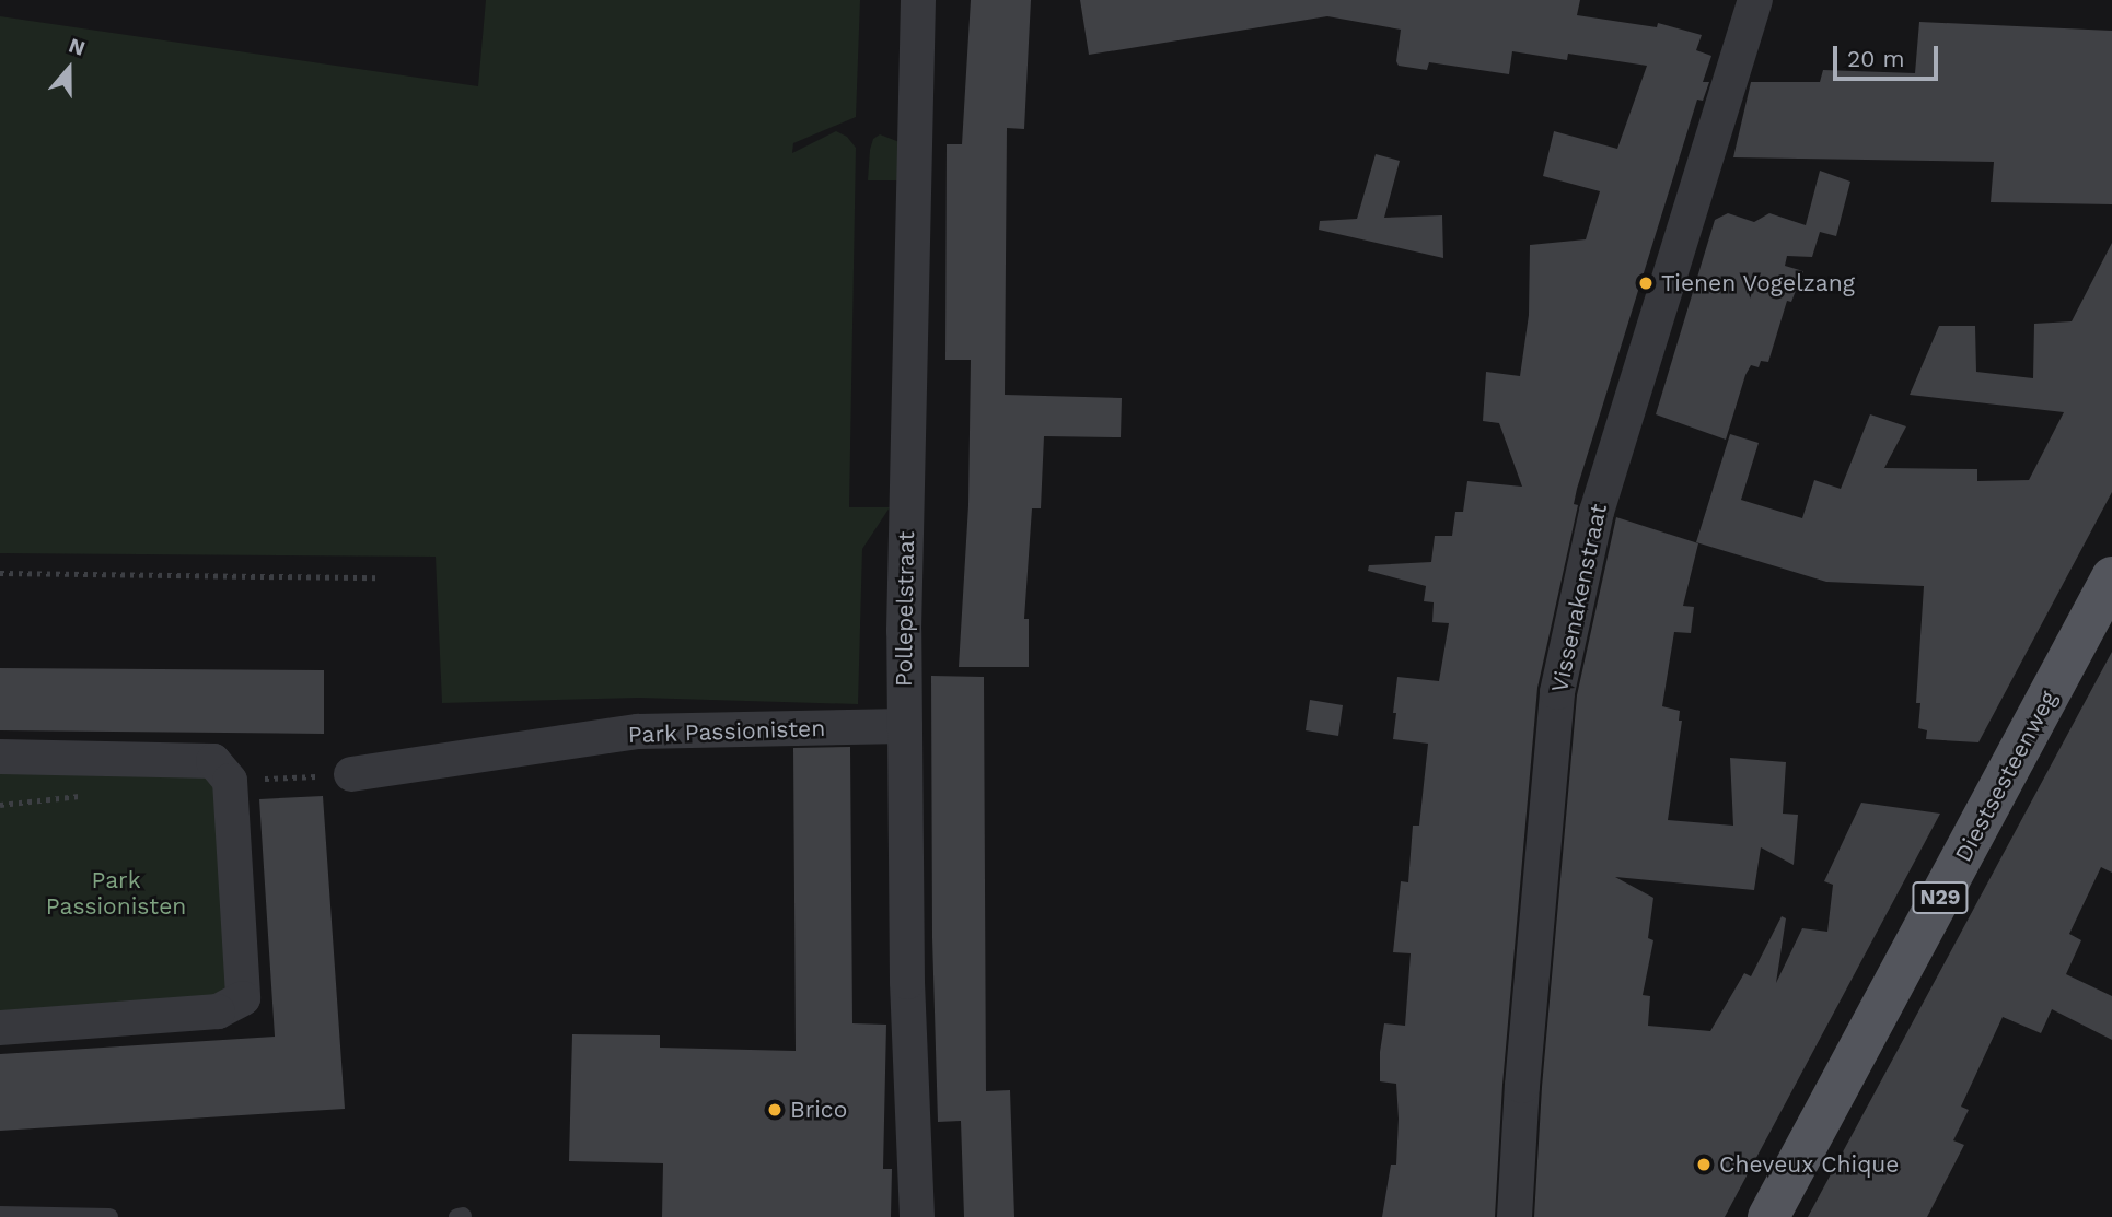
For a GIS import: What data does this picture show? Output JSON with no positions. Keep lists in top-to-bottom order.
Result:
{
  "streets": {
    "main road": ["Diestsesteenweg", "N29"],
    "street": ["Vissenakenstraat", "Pollepelstraat", "Park Passionisten"]
  },
  "crossings": [
    ["Pollepelstraat", "Park Passionisten"]
  ],
  "parks": ["Park Passionisten"],
  "places": ["Tienen Vogelzang", "Brico", "Cheveux Chique"],
  "scale_bar": "20 m",
  "north": "top"
}
